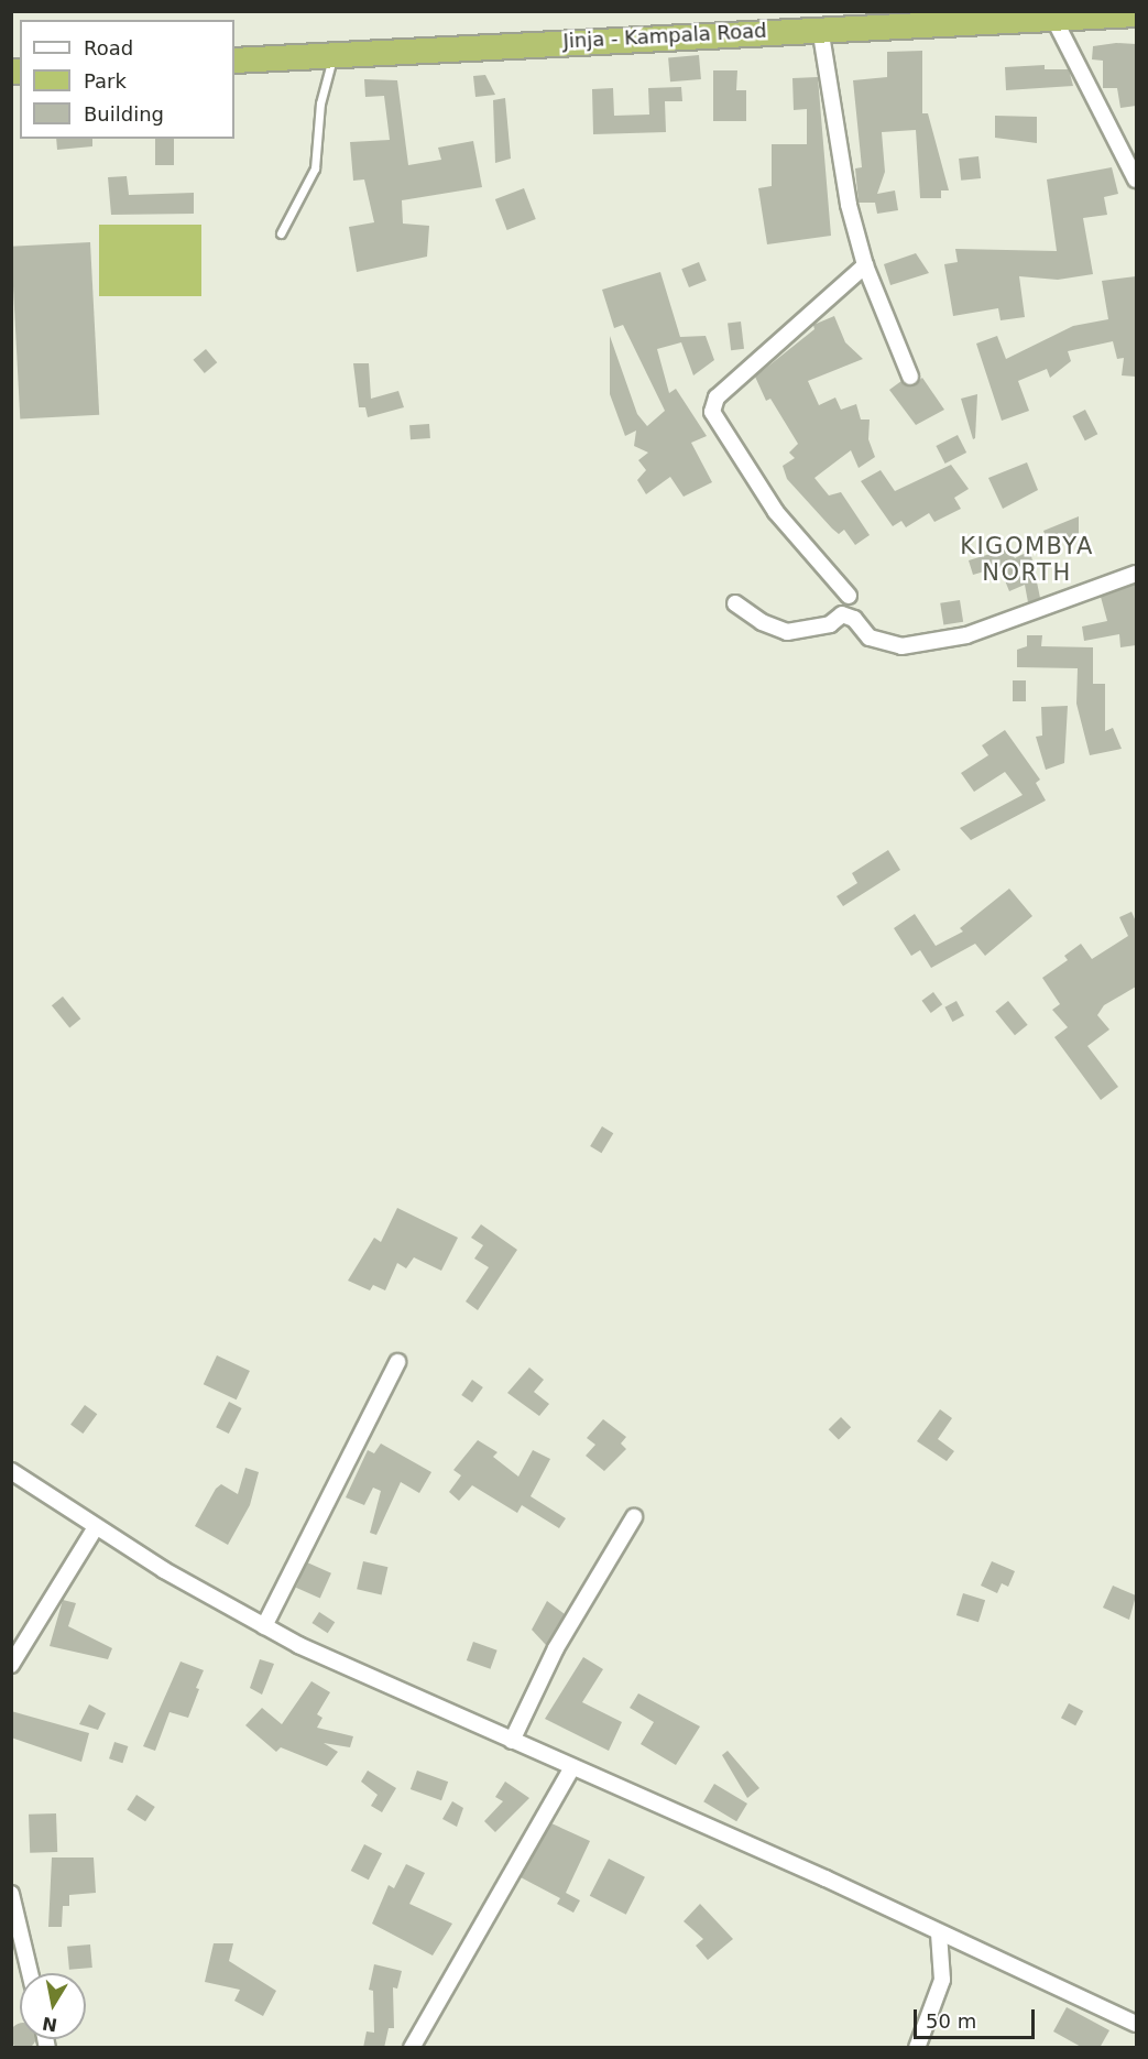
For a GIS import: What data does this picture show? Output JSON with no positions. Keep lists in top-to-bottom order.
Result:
{
  "streets": {
    "highway": ["Jinja - Kampala Road"]
  },
  "districts": ["KIGOMBYA NORTH"],
  "legend": ["Road", "Park", "Building"],
  "scale_bar": "50 m",
  "north": "bottom"
}
